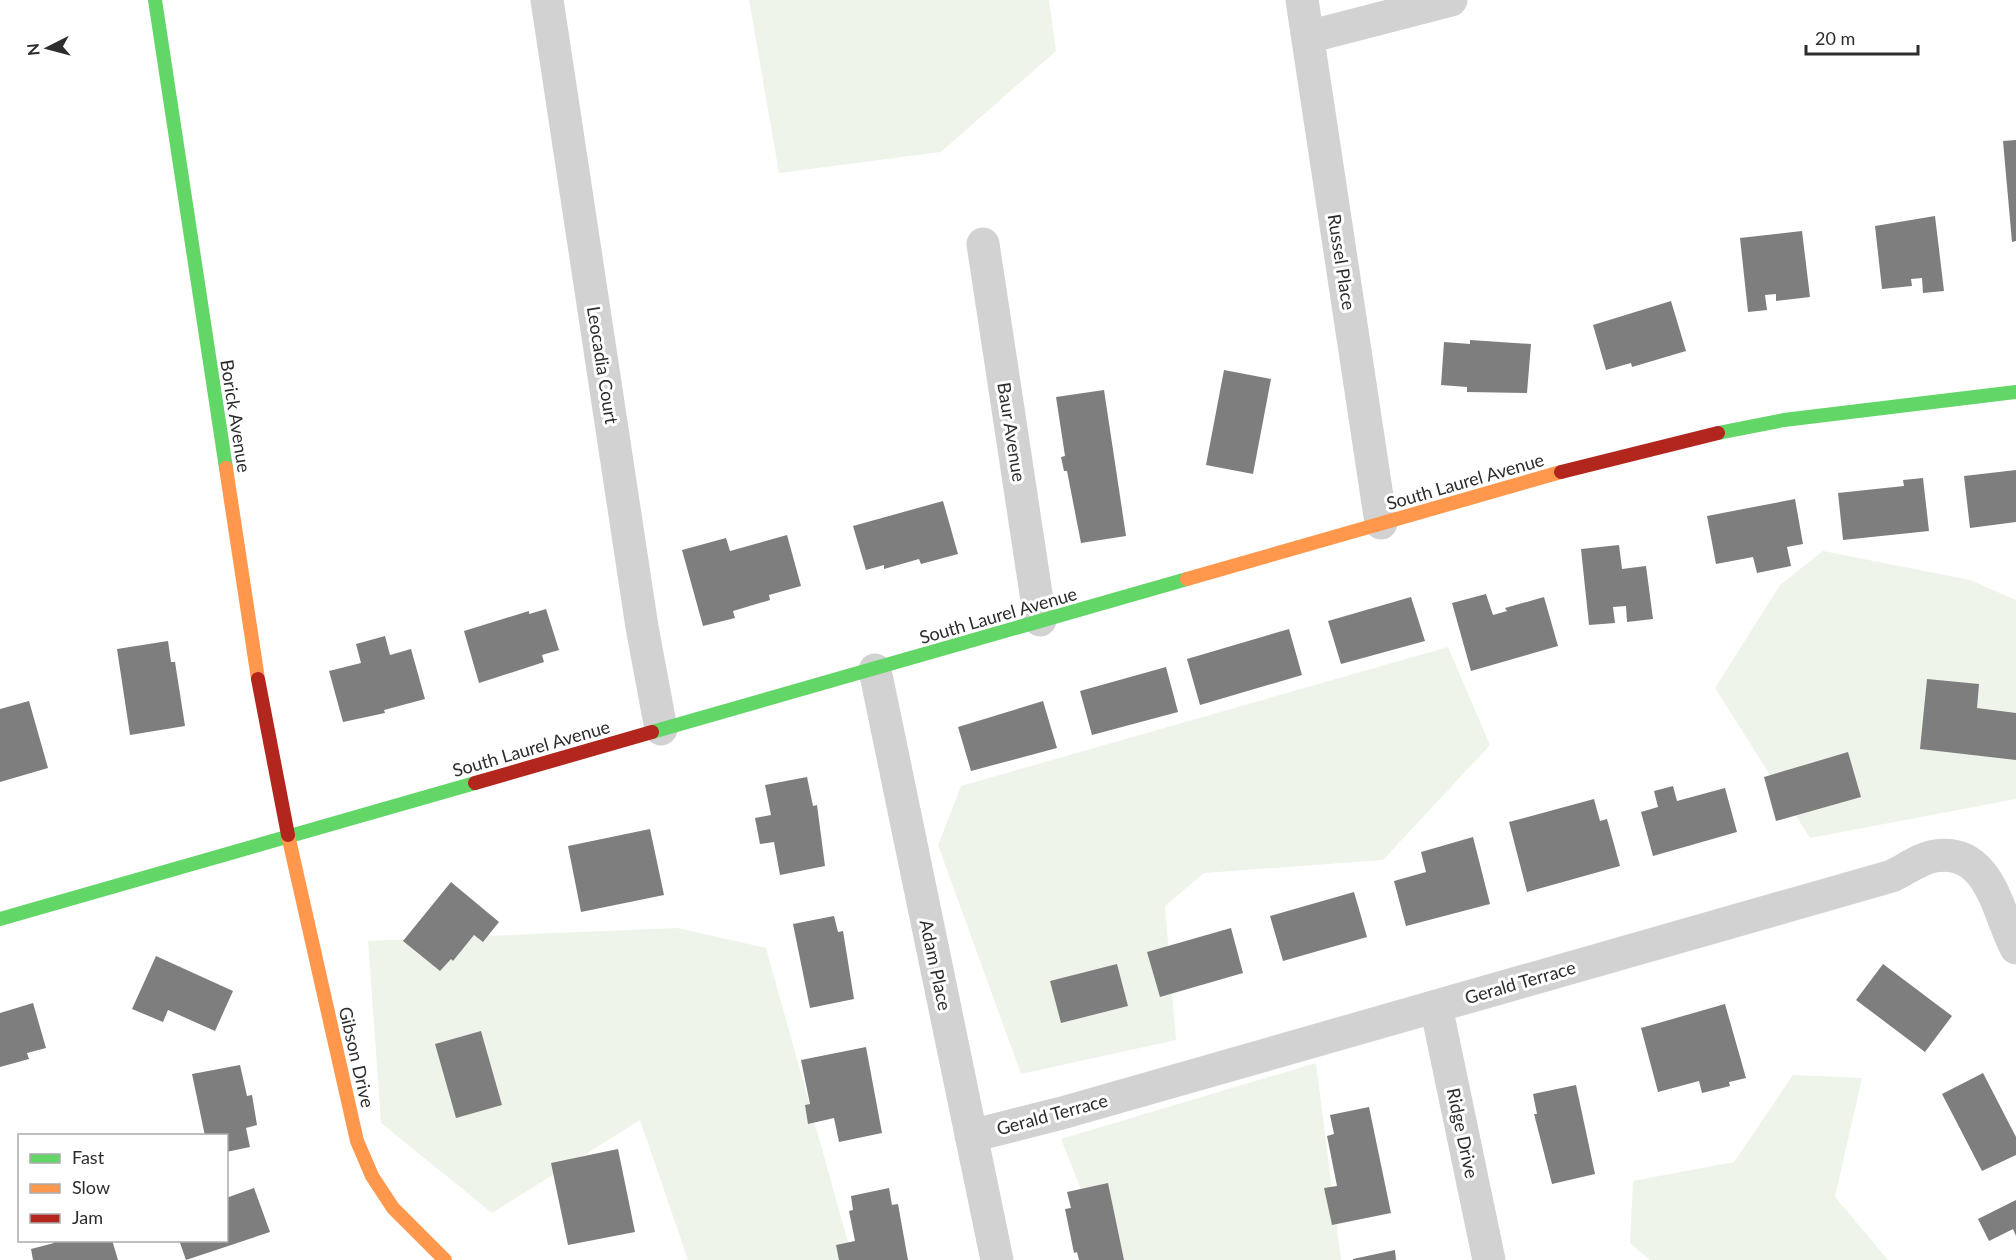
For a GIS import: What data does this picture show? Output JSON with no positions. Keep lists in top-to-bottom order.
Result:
{
  "streets": {
    "street": [
      "Russel Place",
      "Leocadia Court",
      "Borick Avenue",
      "Baur Avenue",
      "South Laurel Avenue",
      "Adam Place",
      "Gerald Terrace",
      "Gibson Drive",
      "Ridge Drive"
    ]
  },
  "crossings": [
    ["Russel Place", "South Laurel Avenue"],
    ["Leocadia Court", "South Laurel Avenue"],
    ["Borick Avenue", "South Laurel Avenue"],
    ["Borick Avenue", "Gibson Drive"],
    ["Baur Avenue", "South Laurel Avenue"],
    ["South Laurel Avenue", "Adam Place"],
    ["South Laurel Avenue", "Gibson Drive"],
    ["Adam Place", "Gerald Terrace"],
    ["Gerald Terrace", "Ridge Drive"]
  ],
  "legend": ["Fast", "Slow", "Jam"],
  "scale_bar": "20 m",
  "north": "left"
}
